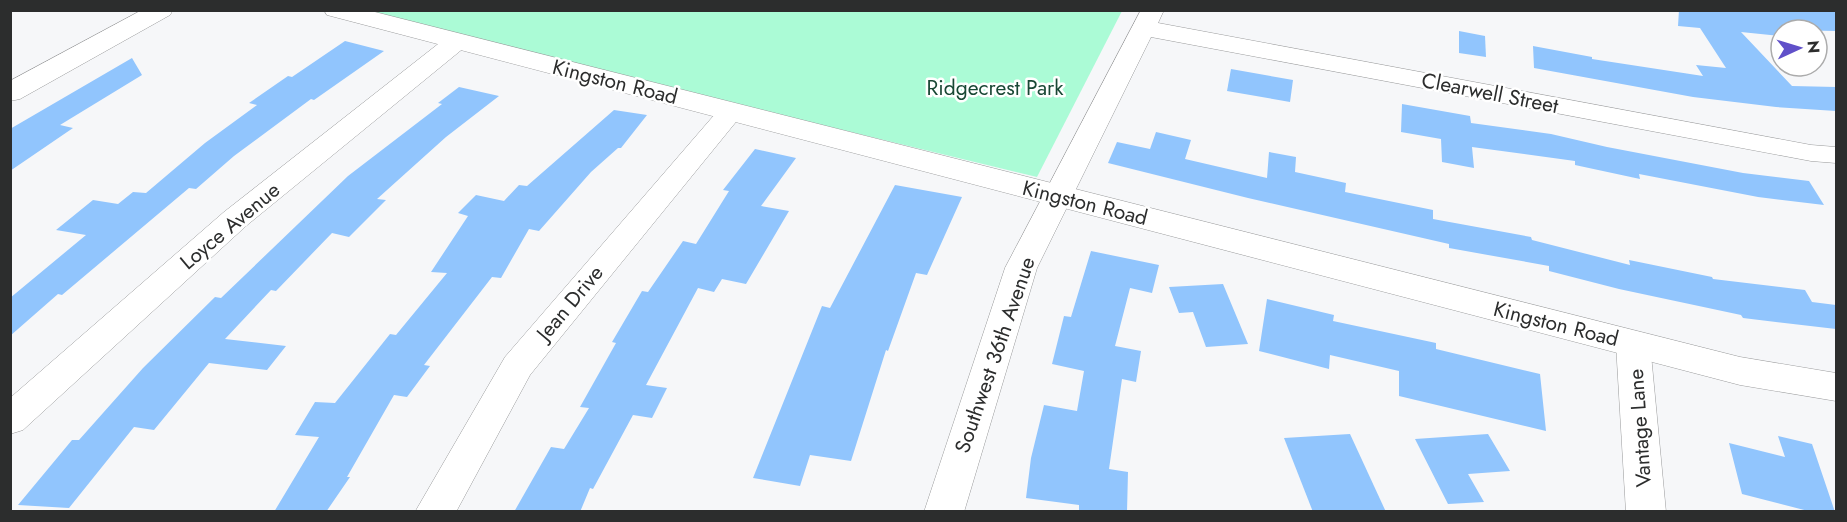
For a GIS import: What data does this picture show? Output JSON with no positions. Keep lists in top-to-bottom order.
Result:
{
  "streets": {
    "street": [
      "Kingston Road",
      "Clearwell Street",
      "Loyce Avenue",
      "Jean Drive",
      "Southwest 36th Avenue",
      "Vantage Lane"
    ]
  },
  "crossings": [
    ["Kingston Road", "Loyce Avenue"],
    ["Kingston Road", "Jean Drive"],
    ["Kingston Road", "Southwest 36th Avenue"],
    ["Kingston Road", "Vantage Lane"],
    ["Clearwell Street", "Southwest 36th Avenue"]
  ],
  "parks": ["Ridgecrest Park"],
  "north": "right"
}
